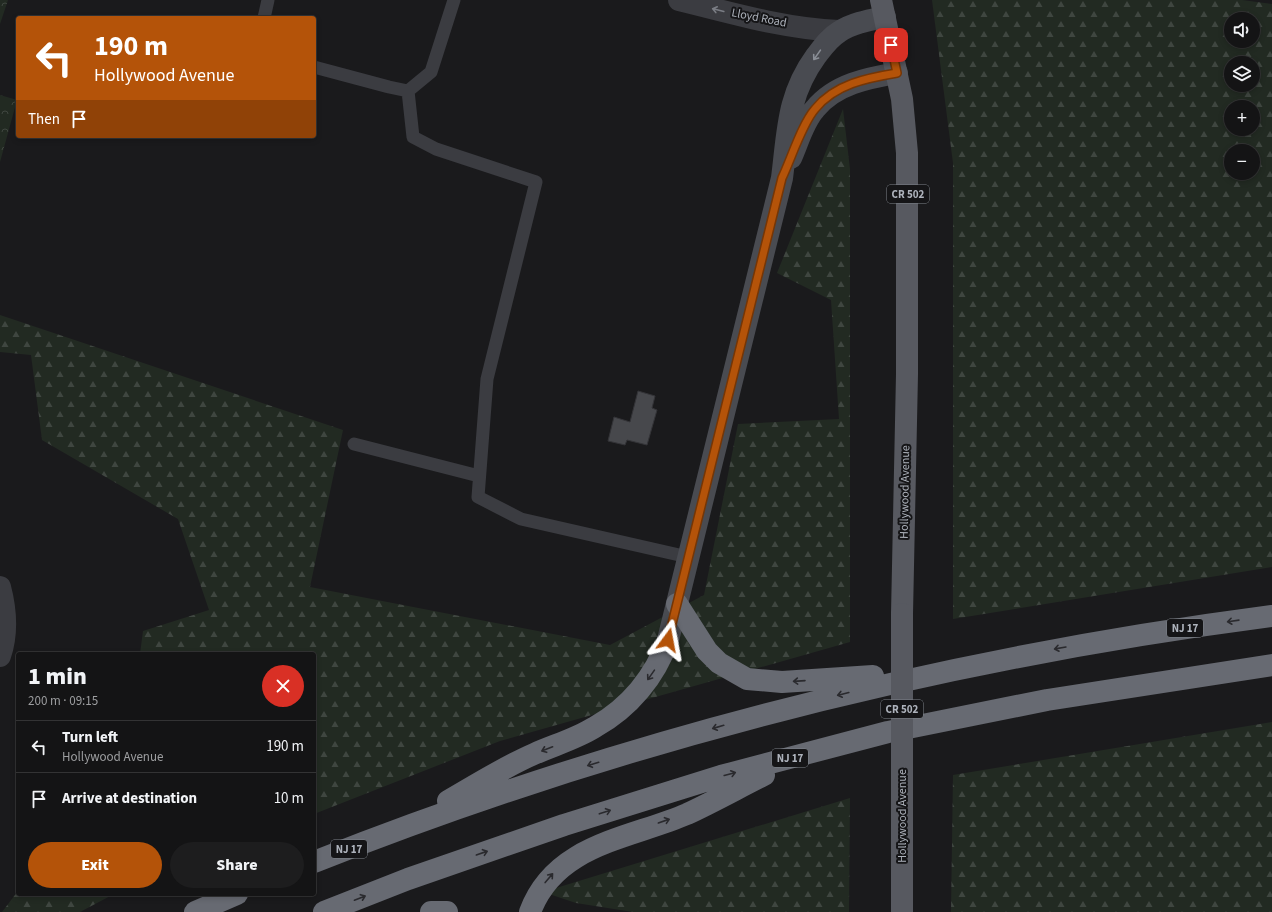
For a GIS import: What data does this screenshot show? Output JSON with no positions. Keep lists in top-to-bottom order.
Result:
{
  "streets": {
    "highway": ["NJ 17"],
    "main road": ["CR 502", "Hollywood Avenue"],
    "street": ["Lloyd Road"]
  },
  "crossings": [
    ["Lloyd Road", "Hollywood Avenue"]
  ],
  "one_way": ["Lloyd Road"],
  "page": {
    "map_buttons": ["+", "−"],
    "turn": ["190 m", "Hollywood Avenue"],
    "then": "Then",
    "heading": ["1 min", "200 m · 09:15"],
    "list": [
      {
        "name": "Turn left",
        "note": "Hollywood Avenue",
        "value": "190 m"
      },
      {
        "name": "Arrive at destination",
        "value": "10 m"
      }
    ],
    "buttons": ["Exit", "Share"]
  }
}
